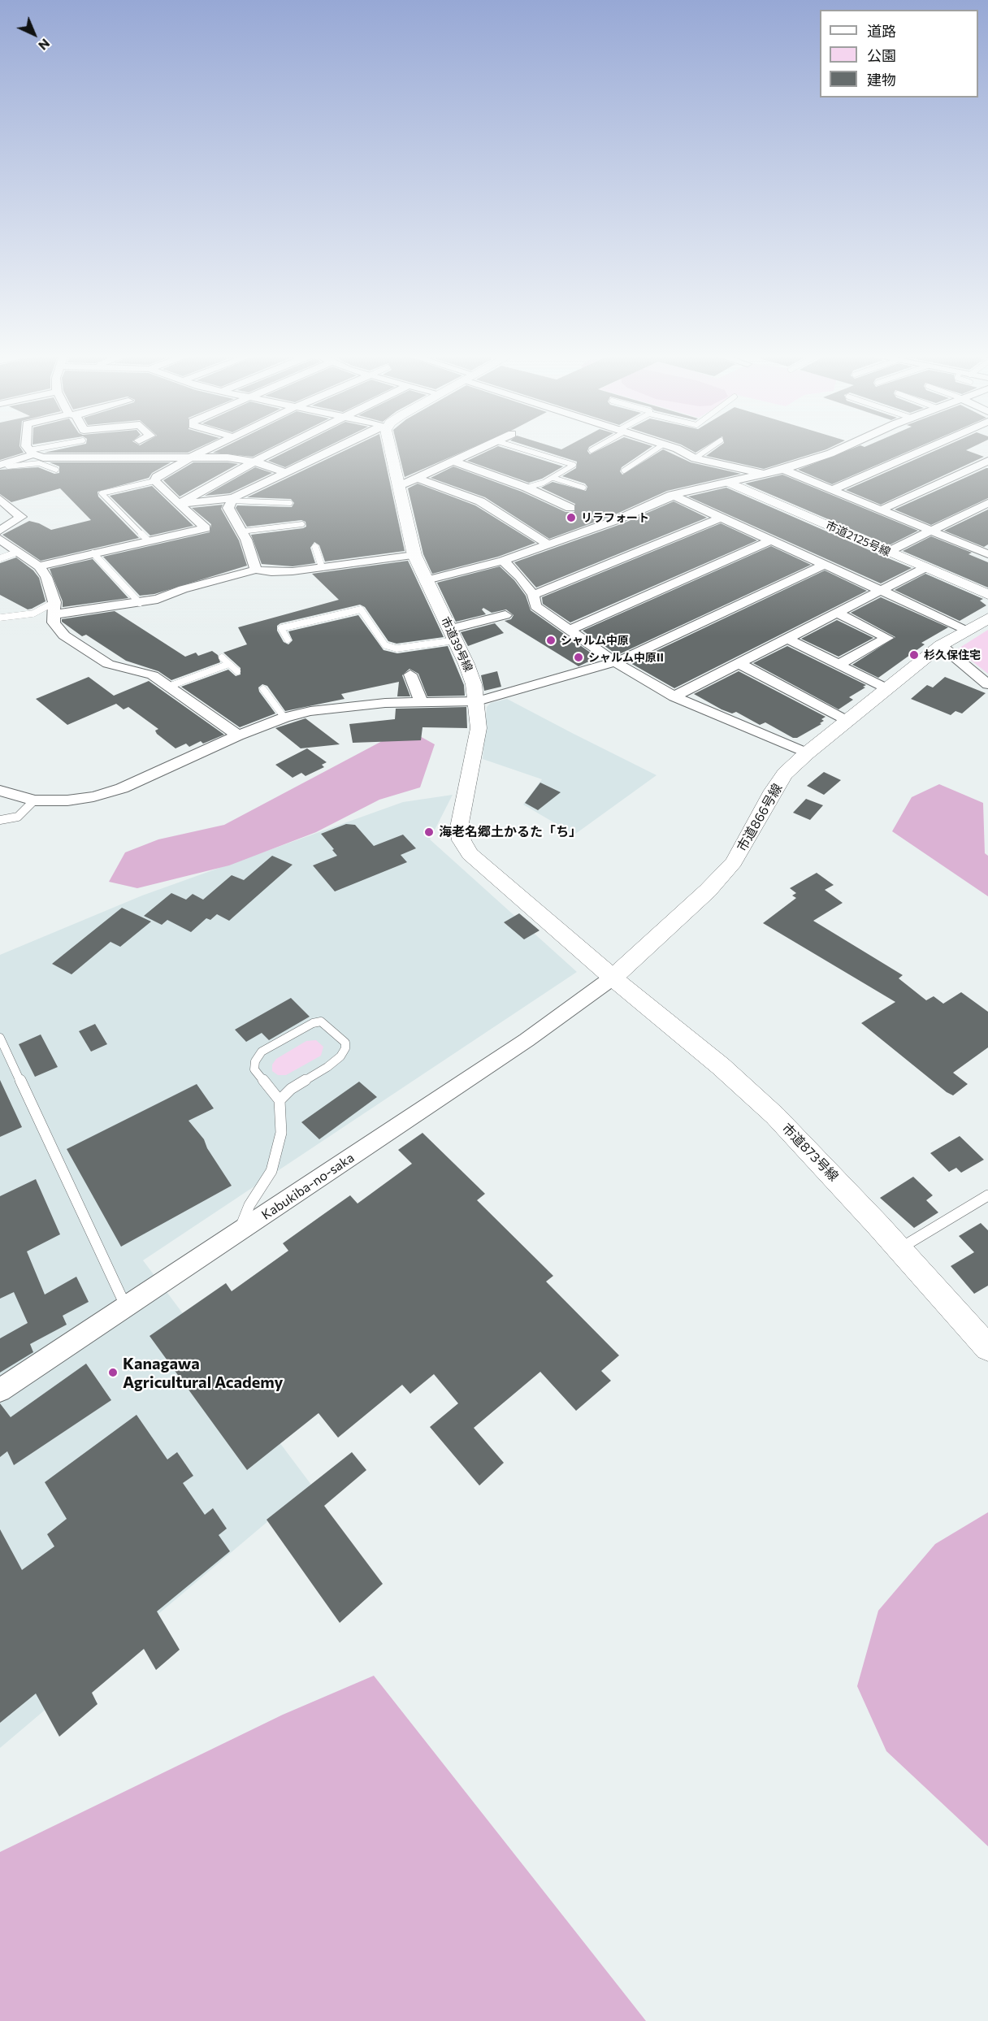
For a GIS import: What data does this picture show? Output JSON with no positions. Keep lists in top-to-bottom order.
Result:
{
  "streets": {
    "street": [
      "市道2125号線",
      "市道39号線",
      "市道866号線",
      "市道873号線",
      "Kabukiba-no-saka"
    ]
  },
  "crossings": [
    ["市道39号線", "市道866号線"],
    ["市道39号線", "市道873号線"],
    ["市道39号線", "Kabukiba-no-saka"],
    ["市道866号線", "市道873号線"],
    ["市道866号線", "Kabukiba-no-saka"],
    ["市道873号線", "Kabukiba-no-saka"]
  ],
  "places": [
    "リラフォート",
    "シャルム中原",
    "杉久保住宅",
    "シャルム中原II",
    "海老名郷土かるた「ち」",
    "Kanagawa Agricultural Academy"
  ],
  "legend": ["道路", "公園", "建物"],
  "north": "bottom right"
}
